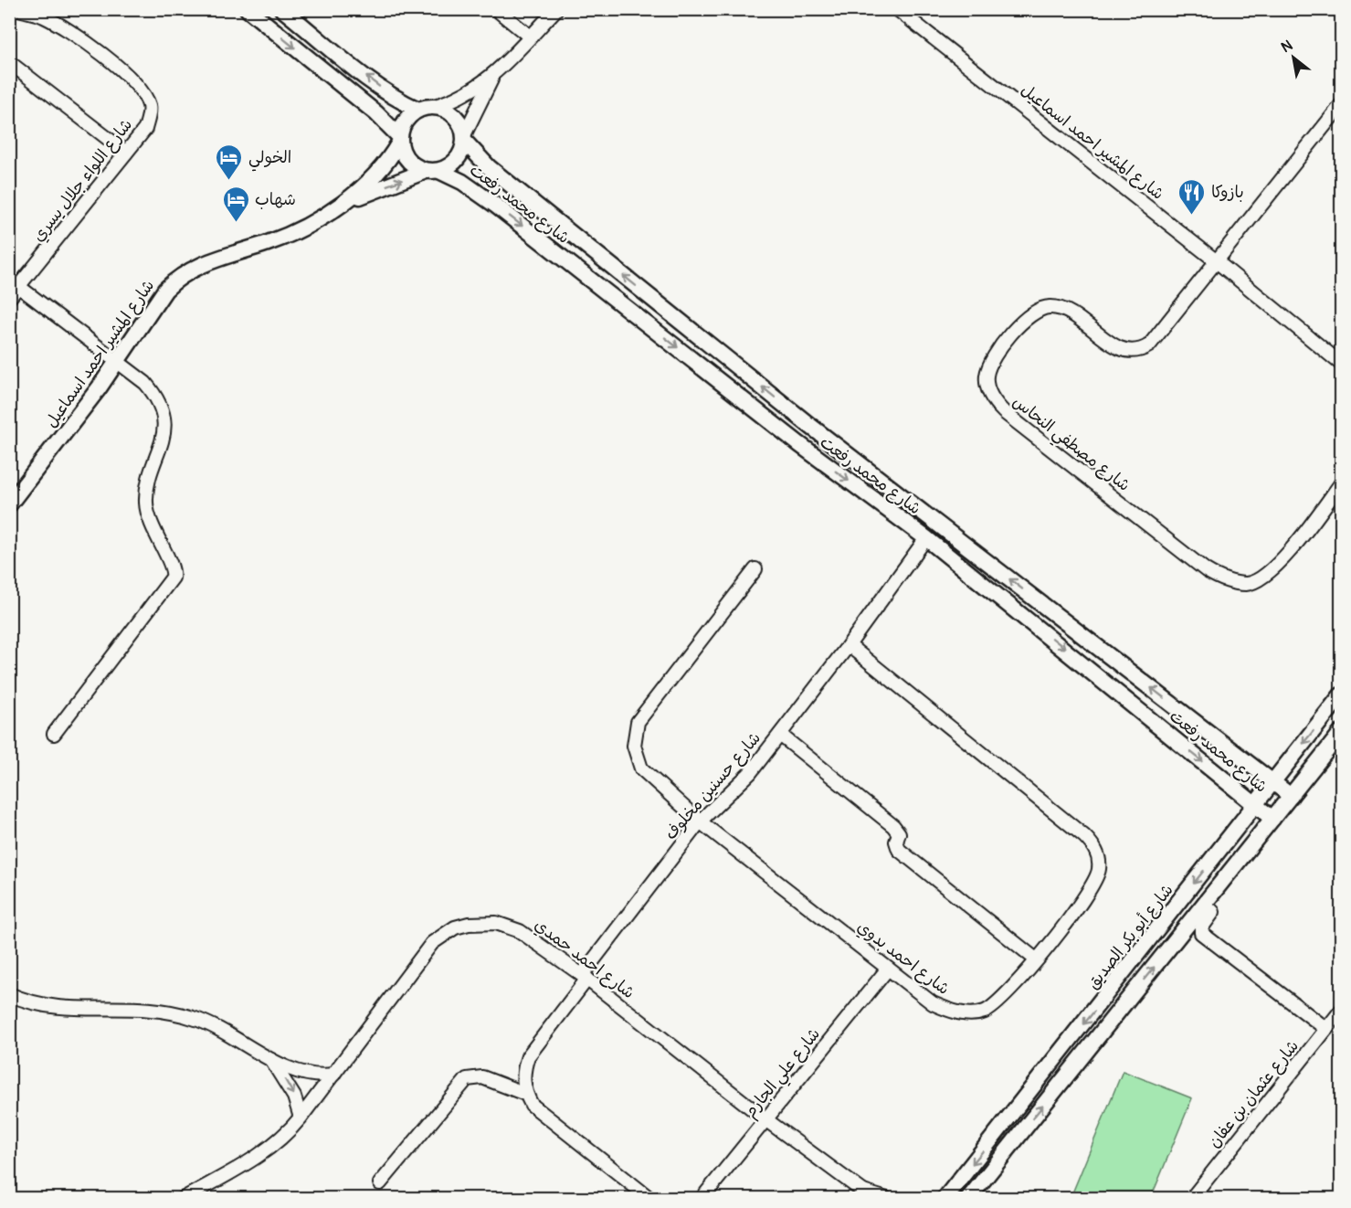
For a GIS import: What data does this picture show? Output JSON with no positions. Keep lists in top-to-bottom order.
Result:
{
  "streets": {
    "street": [
      "شارع المشير احمد اسماعيل",
      "شارع اللواء جلال يسري",
      "شارع محمد رفعت",
      "شارع مصطفي النحاس",
      "شارع حسنين مخلوف",
      "شارع أبو بكر الصديق",
      "شارع احمد بدوي",
      "شارع احمد حمدي",
      "شارع علي الجارم",
      "شارع عثمان بن عفان"
    ]
  },
  "crossings": [
    ["شارع المشير احمد اسماعيل", "شارع محمد رفعت"],
    ["شارع المشير احمد اسماعيل", "شارع مصطفي النحاس"],
    ["شارع محمد رفعت", "شارع حسنين مخلوف"],
    ["شارع محمد رفعت", "شارع أبو بكر الصديق"],
    ["شارع حسنين مخلوف", "شارع احمد بدوي"],
    ["شارع حسنين مخلوف", "شارع احمد حمدي"],
    ["شارع احمد بدوي", "شارع علي الجارم"],
    ["شارع احمد حمدي", "شارع علي الجارم"]
  ],
  "places": {
    "hotel": ["الخولي", "شهاب"],
    "restaurant": ["بازوكا"]
  },
  "north": "top left"
}
